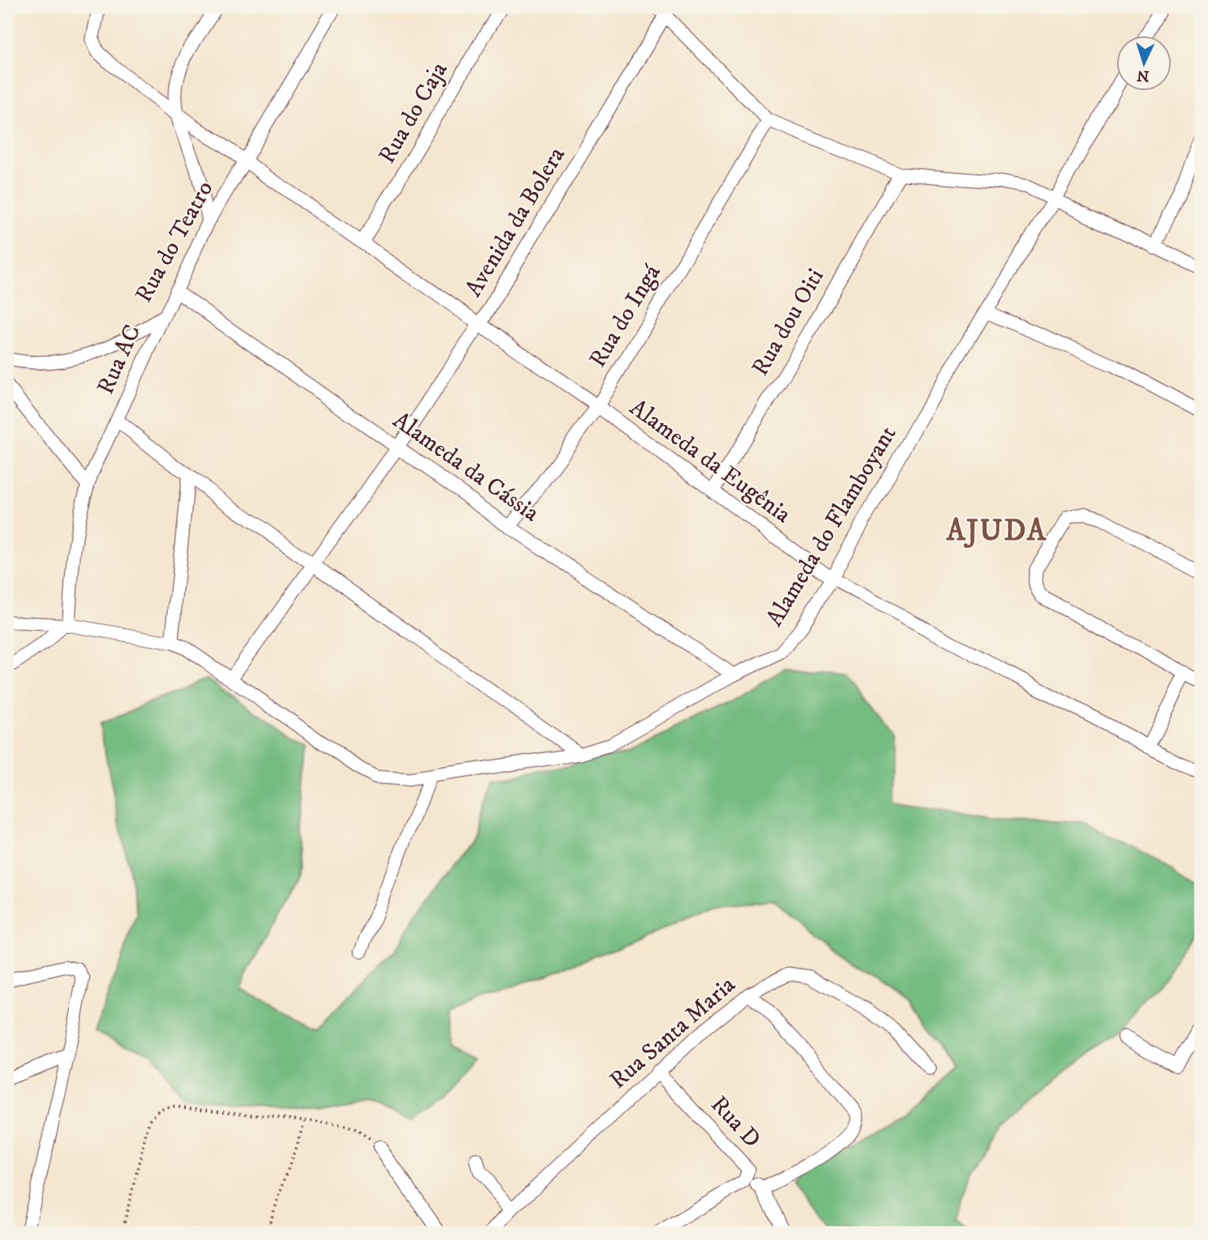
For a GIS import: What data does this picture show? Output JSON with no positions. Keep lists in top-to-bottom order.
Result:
{
  "streets": {
    "street": [
      "Rua do Caja",
      "Avenida da Bolera",
      "Rua do Teatro",
      "Rua do Ingá",
      "Rua dou Oiti",
      "Rua AC",
      "Alameda da Eugênia",
      "Alameda da Cássia",
      "Alameda do Flamboyant",
      "Rua Santa Maria",
      "Rua D"
    ]
  },
  "crossings": [
    ["Rua do Caja", "Alameda da Eugênia"],
    ["Avenida da Bolera", "Alameda da Eugênia"],
    ["Avenida da Bolera", "Alameda da Cássia"],
    ["Avenida da Bolera", "Alameda do Flamboyant"],
    ["Rua do Teatro", "Rua AC"],
    ["Rua do Teatro", "Alameda da Eugênia"],
    ["Rua do Teatro", "Alameda da Cássia"],
    ["Rua do Ingá", "Alameda da Eugênia"],
    ["Rua do Ingá", "Alameda da Cássia"],
    ["Rua dou Oiti", "Alameda da Eugênia"],
    ["Rua AC", "Alameda do Flamboyant"],
    ["Alameda da Eugênia", "Alameda do Flamboyant"],
    ["Alameda da Cássia", "Alameda do Flamboyant"],
    ["Rua Santa Maria", "Rua D"]
  ],
  "districts": ["AJUDA"],
  "north": "bottom"
}
